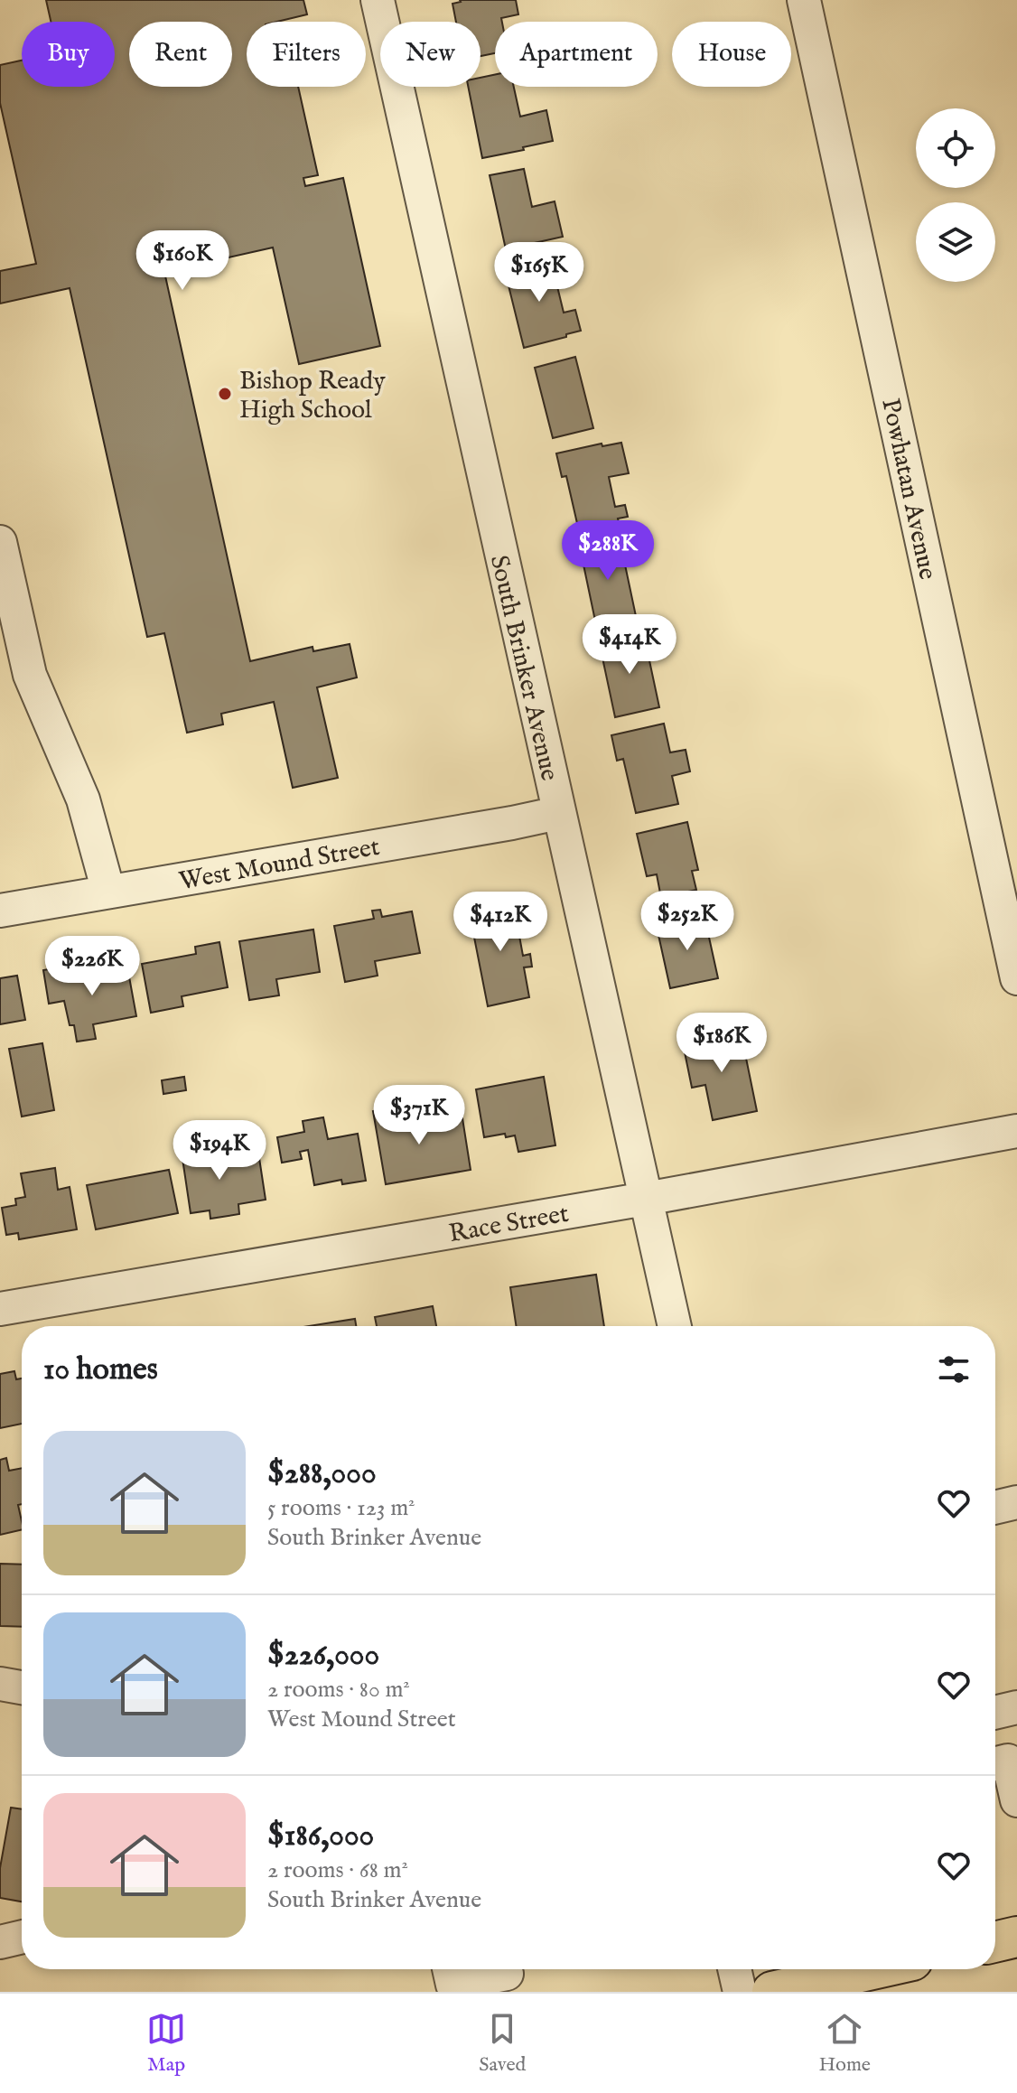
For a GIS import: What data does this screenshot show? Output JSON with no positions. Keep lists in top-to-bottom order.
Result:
{
  "streets": {
    "street": [
      "Powhatan Avenue",
      "South Brinker Avenue",
      "West Mound Street",
      "Race Street"
    ]
  },
  "crossings": [
    ["South Brinker Avenue", "West Mound Street"],
    ["South Brinker Avenue", "Race Street"]
  ],
  "places": ["Bishop Ready High School"],
  "page": {
    "chip": [
      "Buy",
      "Rent",
      "Filters",
      "New",
      "Apartment",
      "House"
    ],
    "price": [
      "$160K",
      "$165K",
      "$288K",
      "$414K",
      "$252K",
      "$412K",
      "$226K",
      "$186K",
      "$371K",
      "$194K"
    ],
    "heading": "10 homes",
    "list": [
      {
        "name": "$288,000",
        "note": "5 rooms · 123 m² · South Brinker Avenue"
      },
      {
        "name": "$226,000",
        "note": "2 rooms · 80 m² · West Mound Street"
      },
      {
        "name": "$186,000",
        "note": "2 rooms · 68 m² · South Brinker Avenue"
      }
    ],
    "tabs": ["Map", "Saved", "Home"]
  }
}
